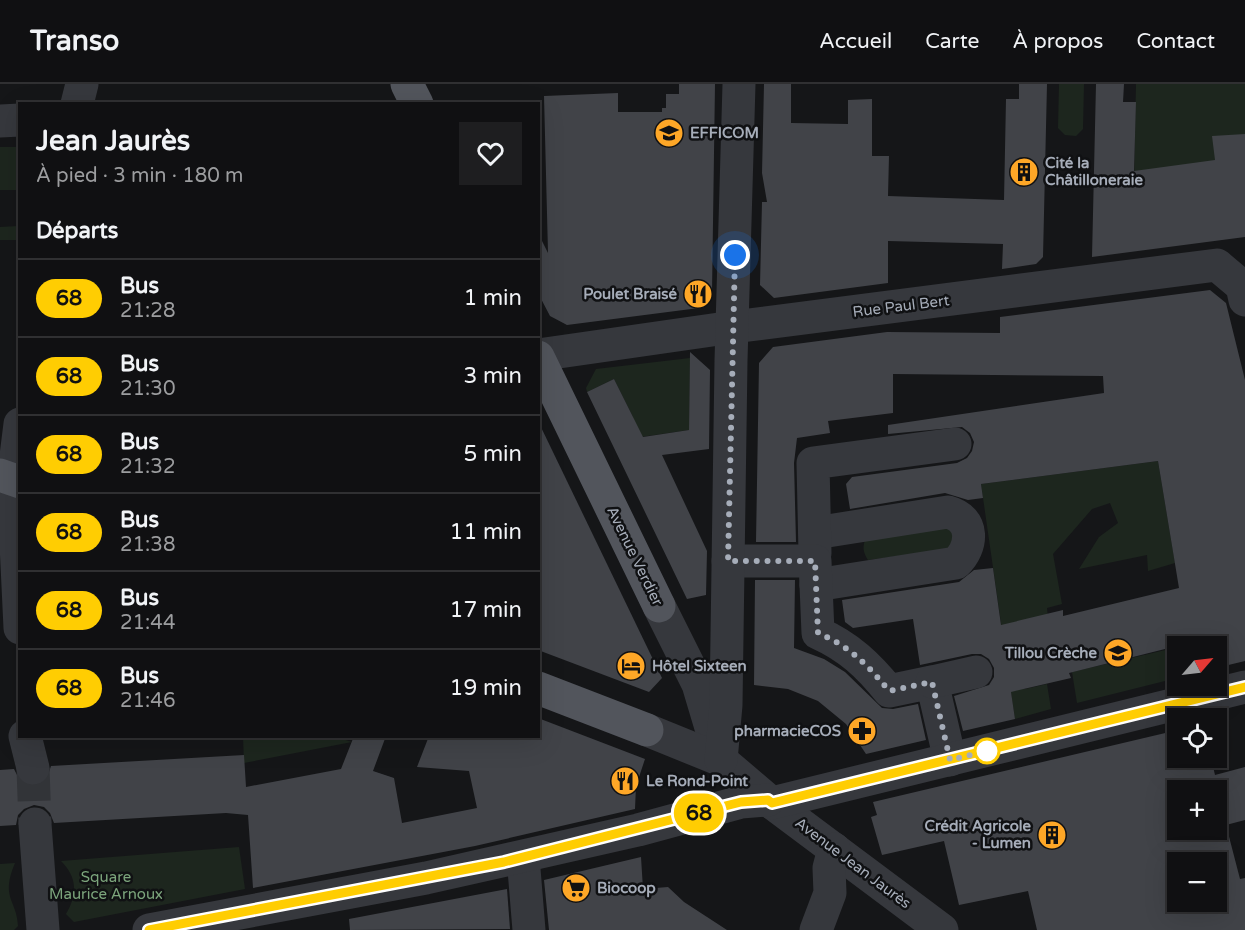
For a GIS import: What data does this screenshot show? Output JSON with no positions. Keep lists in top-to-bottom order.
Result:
{
  "streets": {
    "main road": ["Avenue Verdier", "Avenue Jean Jaurès"],
    "street": ["Rue Paul Bert"]
  },
  "crossings": [
    ["Avenue Verdier", "Avenue Jean Jaurès"]
  ],
  "parks": ["Square Maurice Arnoux"],
  "places": {
    "school or university": ["EFFICOM", "Tillou Crèche"],
    "building": ["Cité la Châtilloneraie", "Crédit Agricole - Lumen"],
    "restaurant": ["Poulet Braisé", "Le Rond-Point"],
    "hotel": ["Hôtel Sixteen"],
    "pharmacy": ["pharmacieCOS"],
    "supermarket": ["Biocoop"]
  },
  "lines": ["bus line 68"],
  "north": "top right",
  "page": {
    "header": "Transo",
    "nav": [
      "Accueil",
      "Carte",
      "À propos",
      "Contact"
    ],
    "on_map": "68",
    "heading": [
      ["Jean Jaurès", "À pied · 3 min · 180 m"],
      "Départs"
    ],
    "list": [
      {
        "mark": "68",
        "name": "Bus",
        "note": "21:28",
        "value": "1 min"
      },
      {
        "mark": "68",
        "name": "Bus",
        "note": "21:30",
        "value": "3 min"
      },
      {
        "mark": "68",
        "name": "Bus",
        "note": "21:32",
        "value": "5 min"
      },
      {
        "mark": "68",
        "name": "Bus",
        "note": "21:38",
        "value": "11 min"
      },
      {
        "mark": "68",
        "name": "Bus",
        "note": "21:44",
        "value": "17 min"
      },
      {
        "mark": "68",
        "name": "Bus",
        "note": "21:46",
        "value": "19 min"
      }
    ],
    "map_buttons": ["+", "−"]
  }
}
